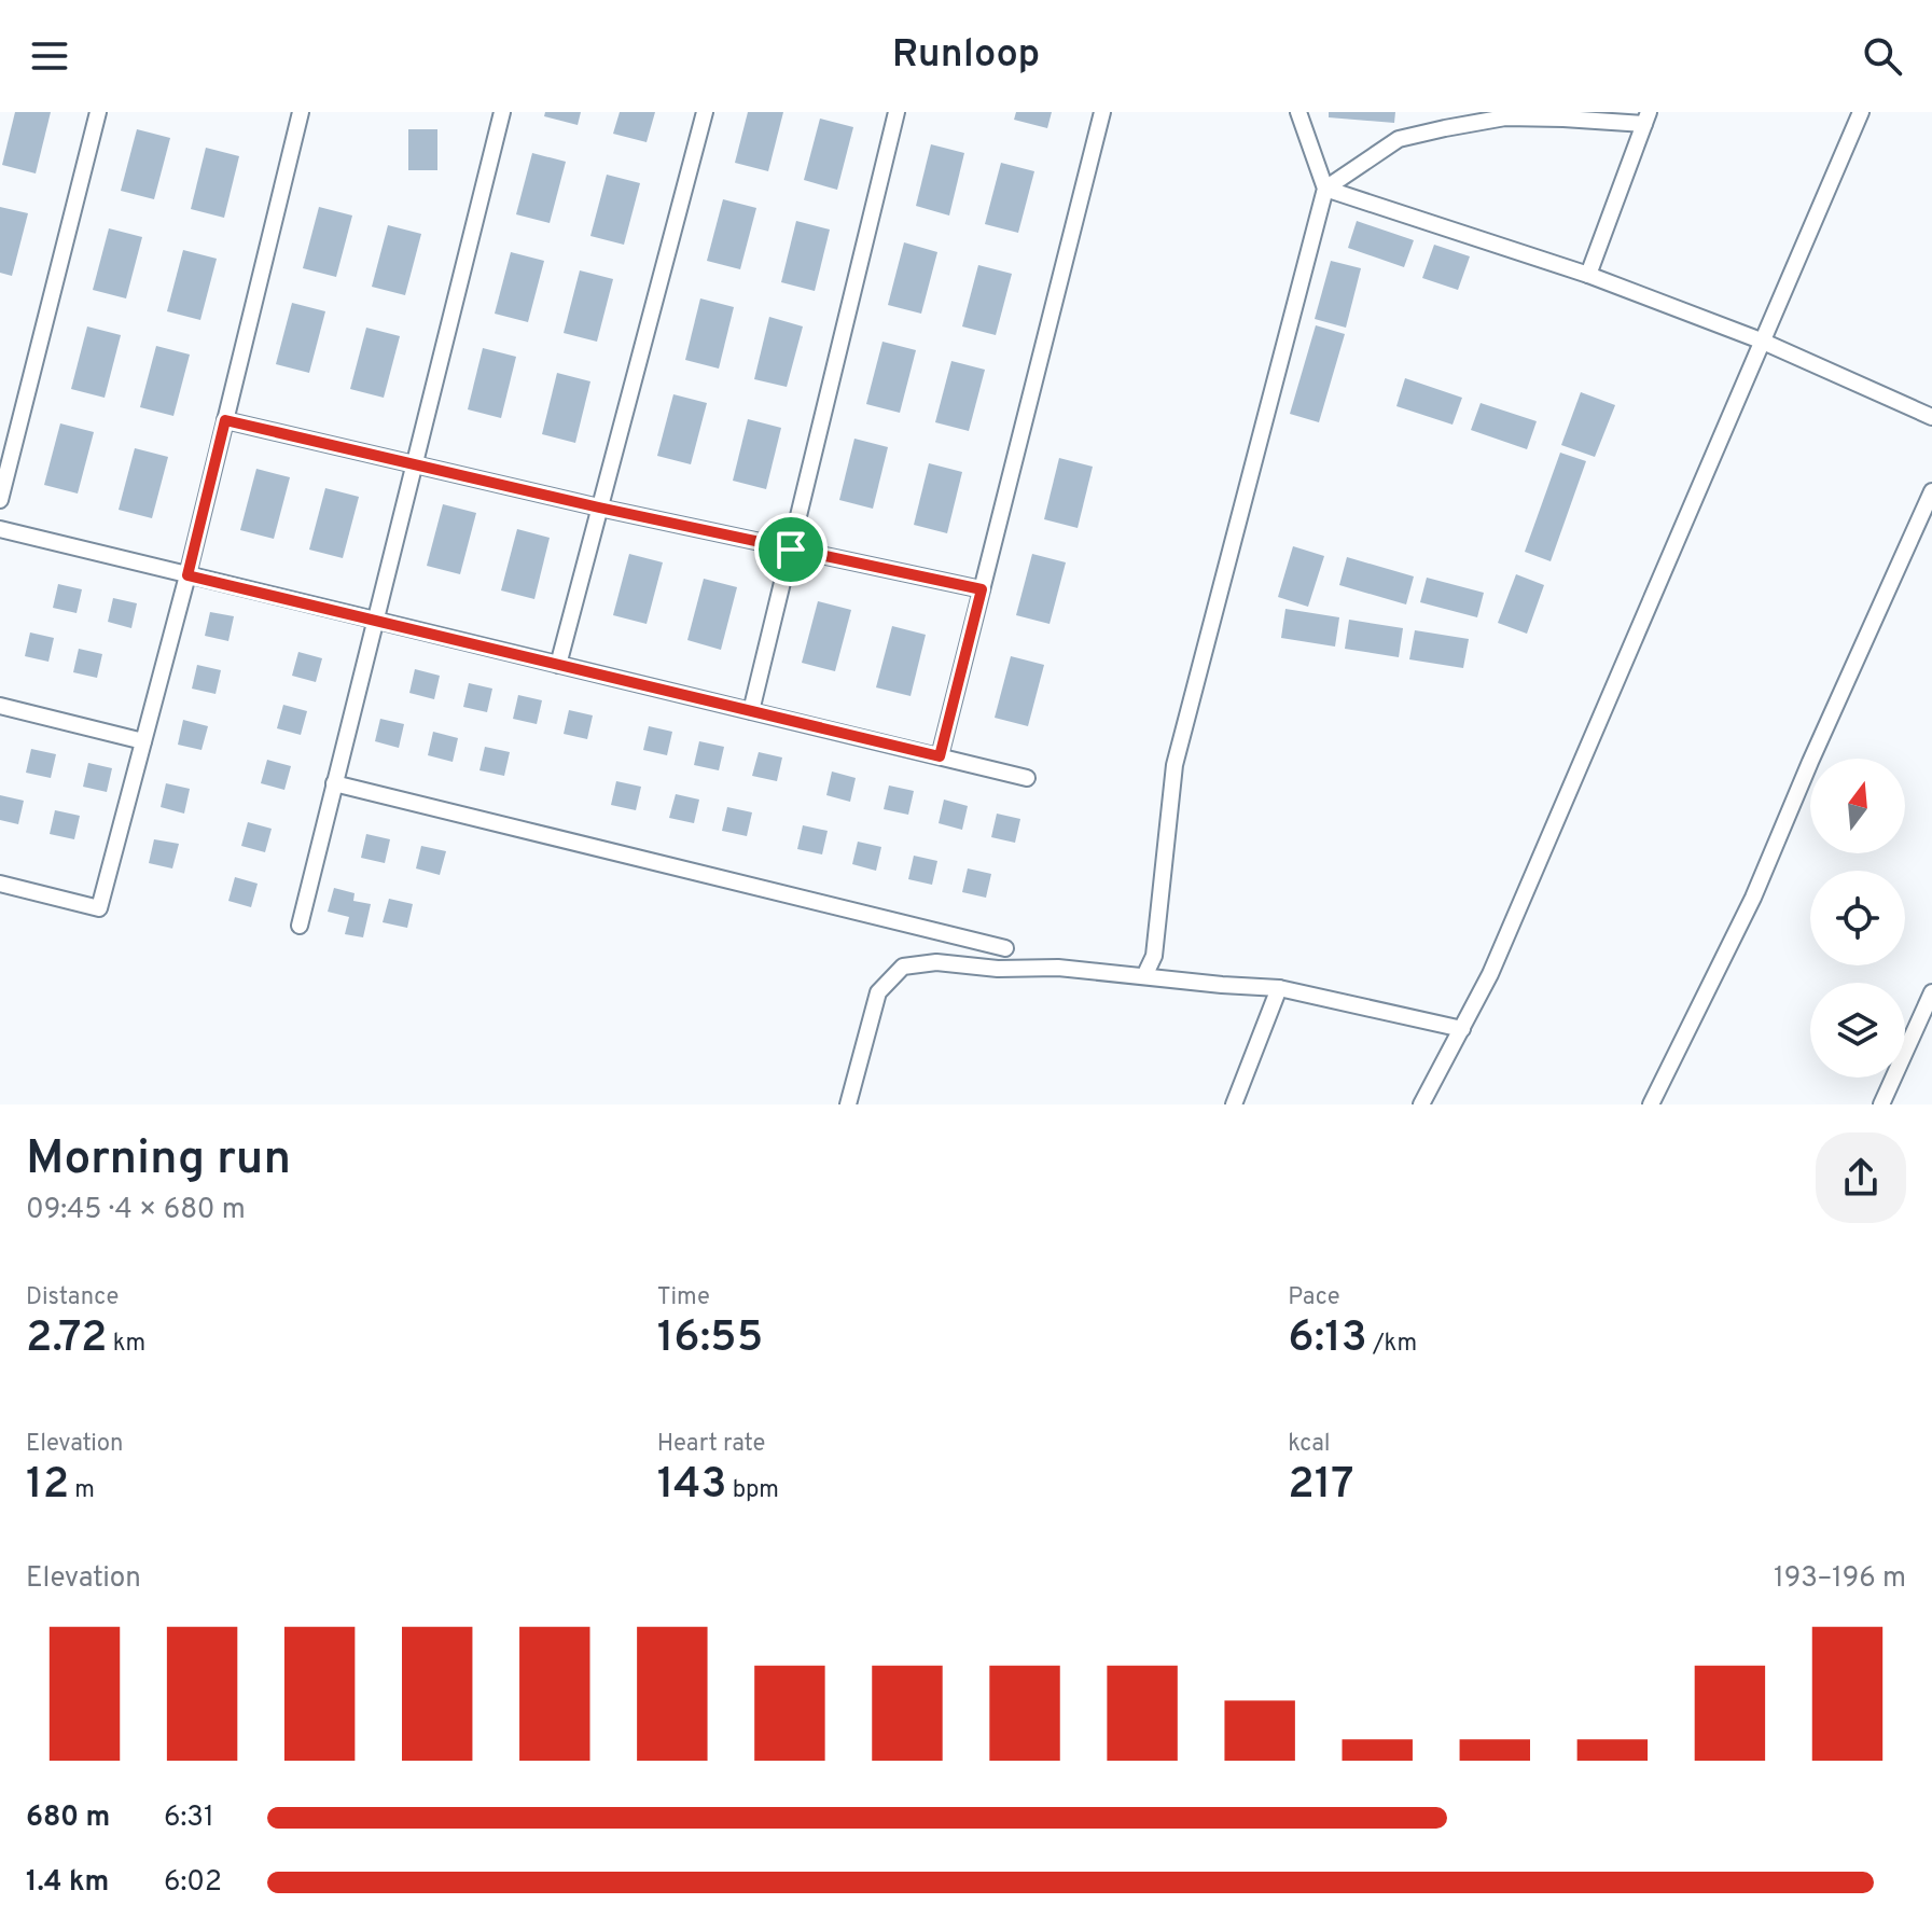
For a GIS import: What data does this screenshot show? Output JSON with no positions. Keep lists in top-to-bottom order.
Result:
{
  "north": "top",
  "page": {
    "header": "Runloop",
    "heading": ["Morning run", "09:45 · 4 × 680 m"],
    "stats": [
      ["Distance", "2.72 km"],
      ["Time", "16:55"],
      ["Pace", "6:13 /km"],
      ["Elevation", "12 m"],
      ["Heart rate", "143 bpm"],
      ["kcal", "217"]
    ],
    "chart": ["Elevation", "193–196 m"],
    "list": [
      {
        "name": "680 m",
        "note": "6:31"
      },
      {
        "name": "1.4 km",
        "note": "6:02"
      }
    ]
  }
}
